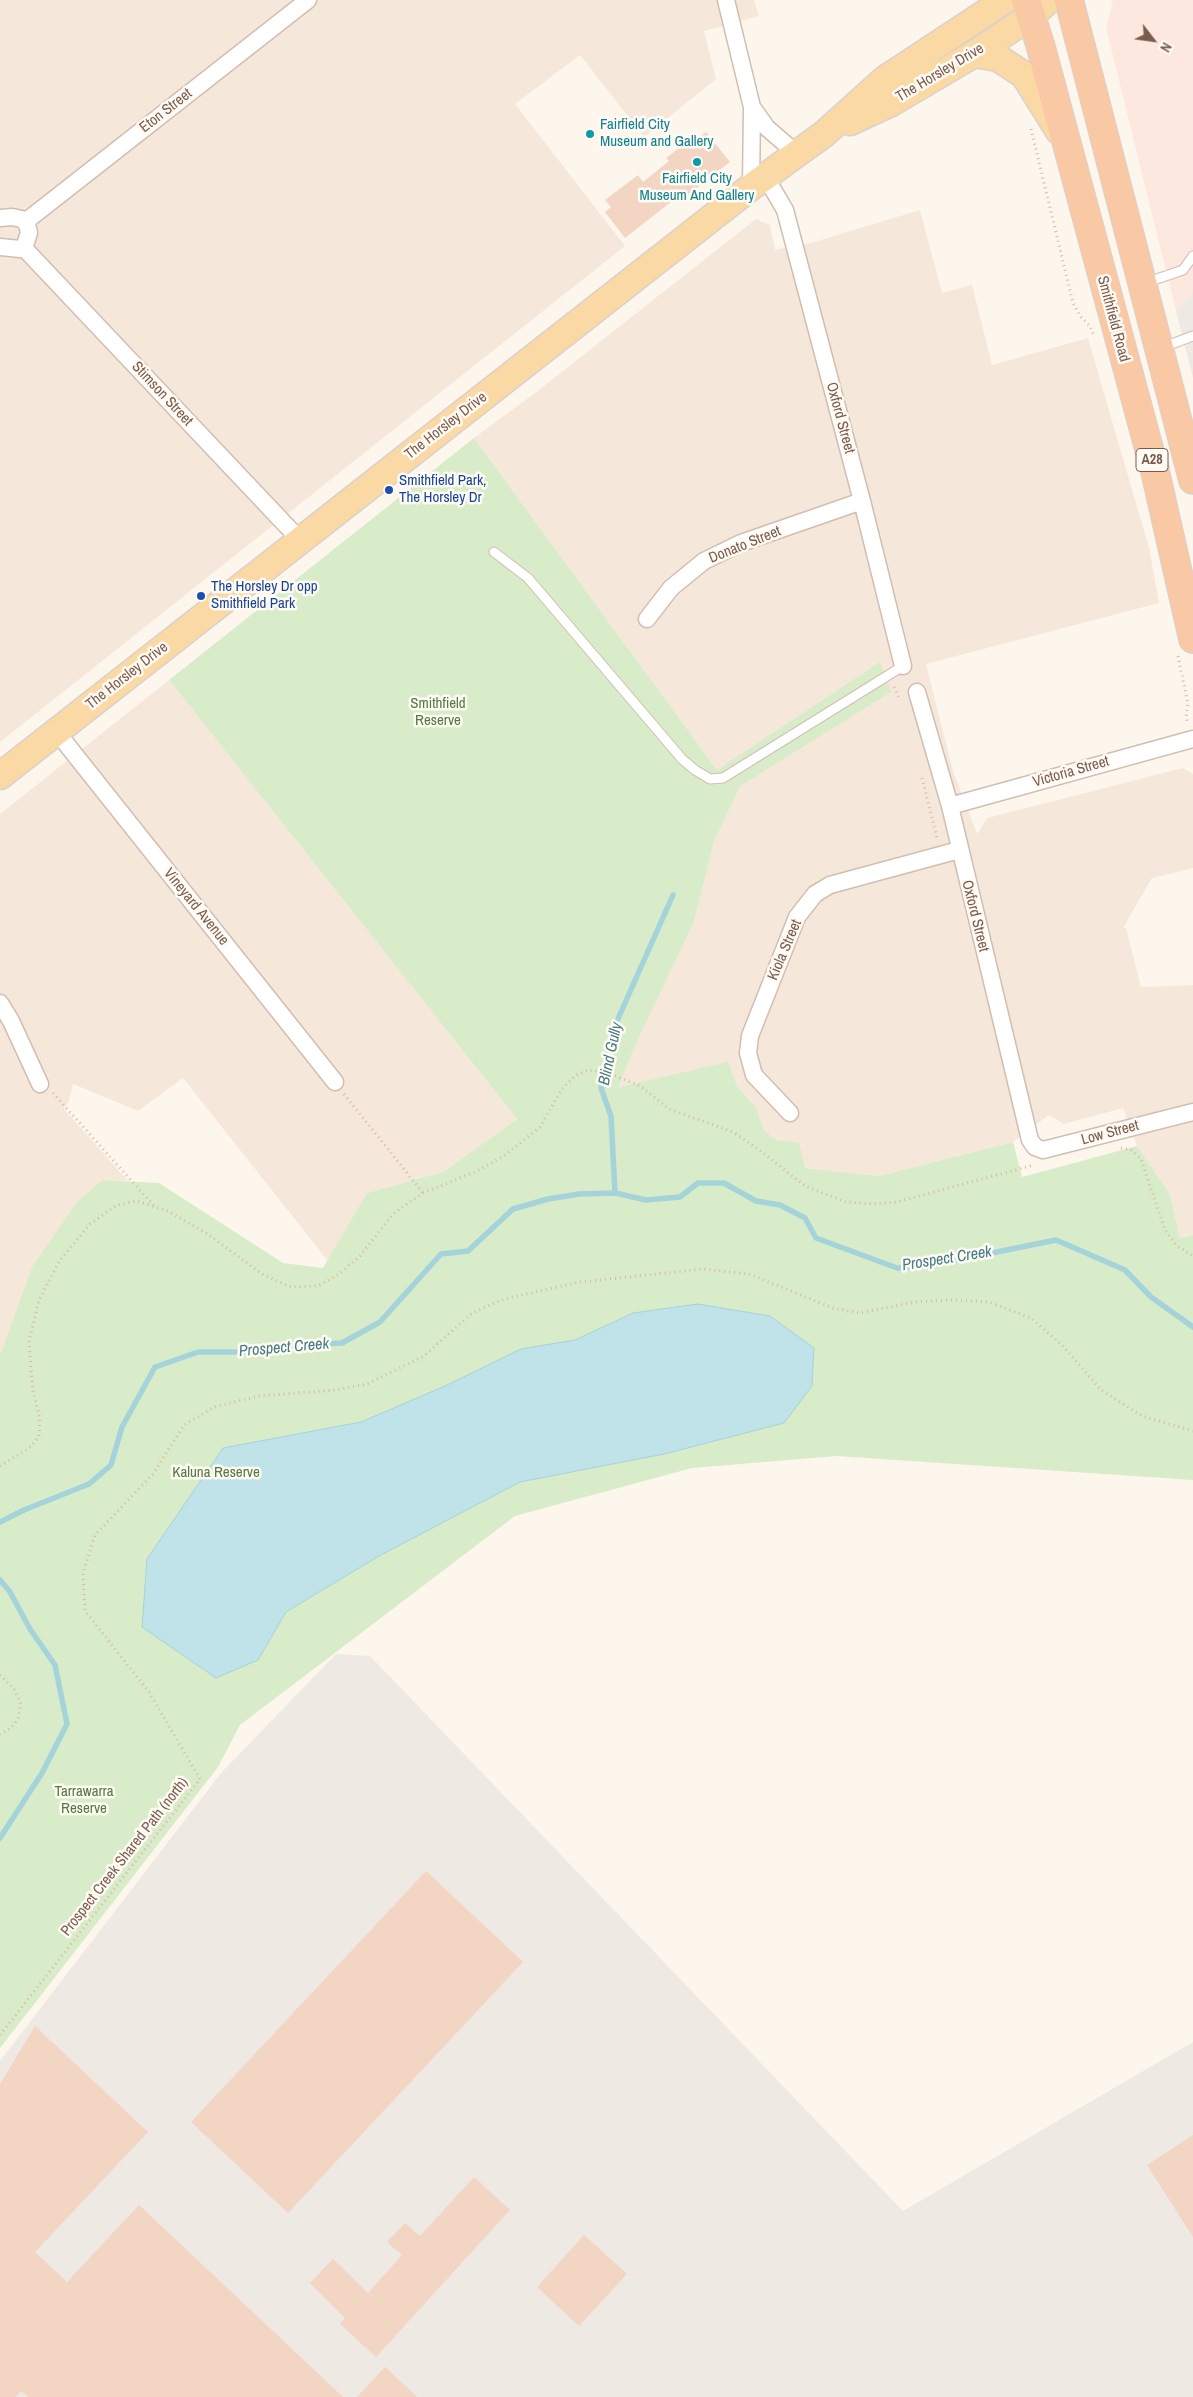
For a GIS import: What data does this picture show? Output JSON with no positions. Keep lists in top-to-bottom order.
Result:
{
  "streets": {
    "highway": ["Smithfield Road", "A28"],
    "main road": ["The Horsley Drive"],
    "street": [
      "Eton Street",
      "Stimson Street",
      "Oxford Street",
      "Donato Street",
      "Victoria Street",
      "Vineyard Avenue",
      "Kiola Street",
      "Low Street"
    ],
    "path": ["Prospect Creek Shared Path (north)"]
  },
  "crossings": [
    ["The Horsley Drive", "Smithfield Road"],
    ["The Horsley Drive", "Stimson Street"],
    ["The Horsley Drive", "Oxford Street"],
    ["The Horsley Drive", "Vineyard Avenue"],
    ["Oxford Street", "Donato Street"],
    ["Oxford Street", "Victoria Street"],
    ["Oxford Street", "Kiola Street"],
    ["Oxford Street", "Low Street"]
  ],
  "water": ["Blind Gully", "Prospect Creek"],
  "parks": ["Smithfield Reserve", "Kaluna Reserve", "Tarrawarra Reserve"],
  "places": [
    "Fairfield City Museum and Gallery",
    "Fairfield City Museum And Gallery",
    "Smithfield Park, The Horsley Dr",
    "The Horsley Dr opp Smithfield Park"
  ],
  "north": "bottom right"
}
